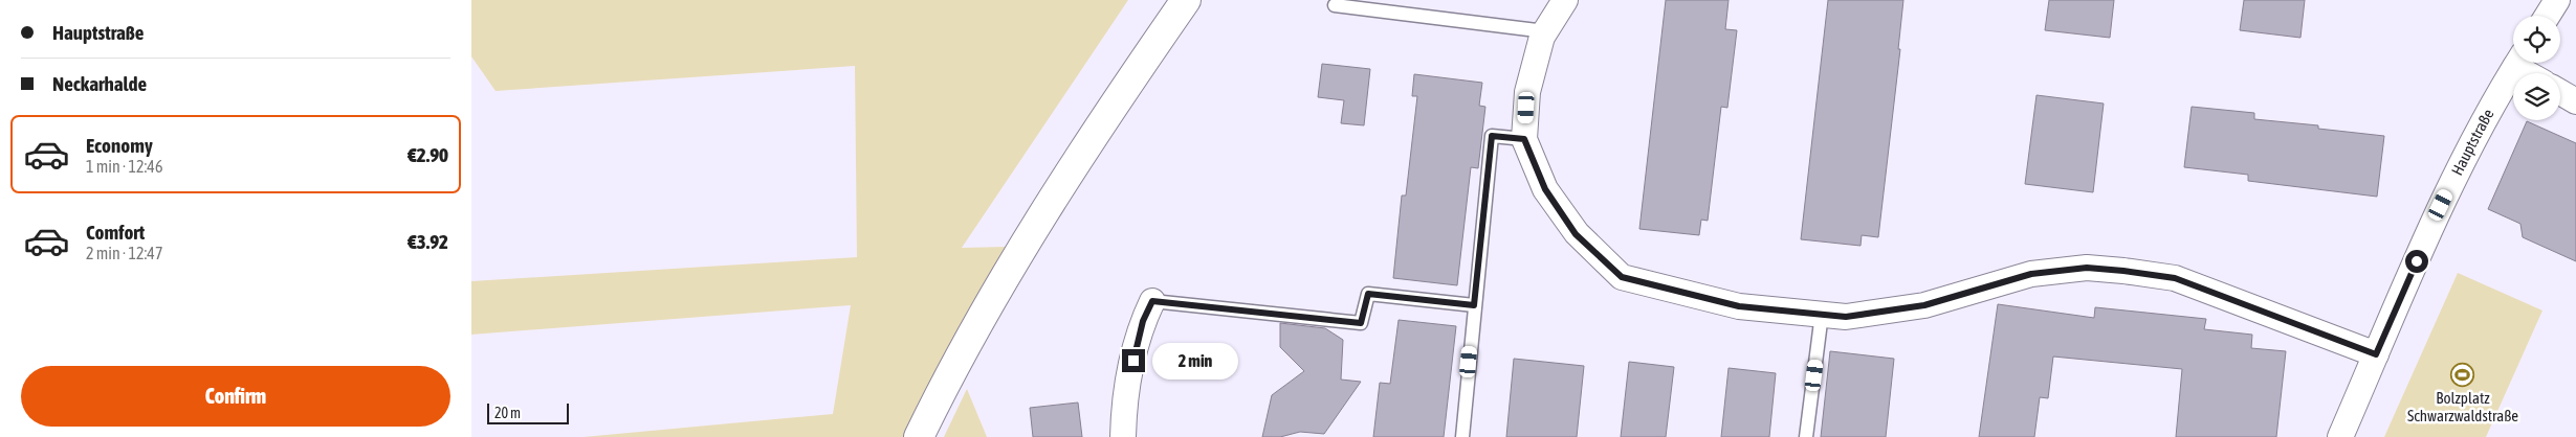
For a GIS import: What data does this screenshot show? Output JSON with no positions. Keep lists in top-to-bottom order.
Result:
{
  "streets": {
    "street": ["Hauptstraße"]
  },
  "places": {
    "sports": ["Bolzplatz Schwarzwaldstraße"]
  },
  "scale_bar": "20 m",
  "page": {
    "banner": ["Hauptstraße", "Neckarhalde"],
    "list": [
      {
        "name": "Economy",
        "note": "1 min · 12:46",
        "value": "€2.90"
      },
      {
        "name": "Comfort",
        "note": "2 min · 12:47",
        "value": "€3.92"
      }
    ],
    "bubble": "2 min",
    "buttons": "Confirm",
    "scale": "20 m"
  }
}
